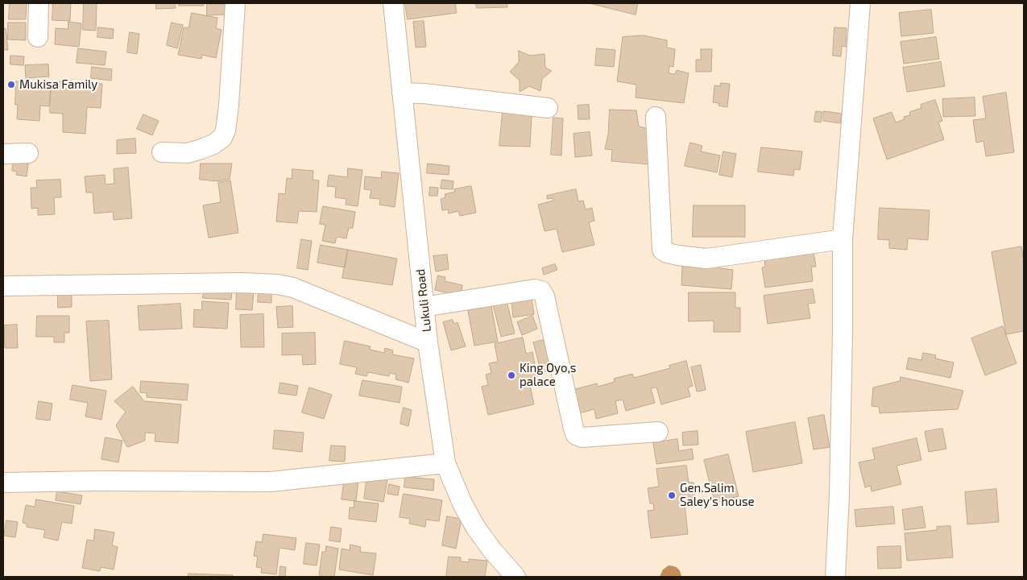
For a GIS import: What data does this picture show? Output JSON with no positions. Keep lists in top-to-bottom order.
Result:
{
  "streets": {
    "street": ["Lukuli Road"]
  },
  "places": ["Mukisa Family", "King Oyo,s palace", "Gen.Salim Saley's house"]
}
